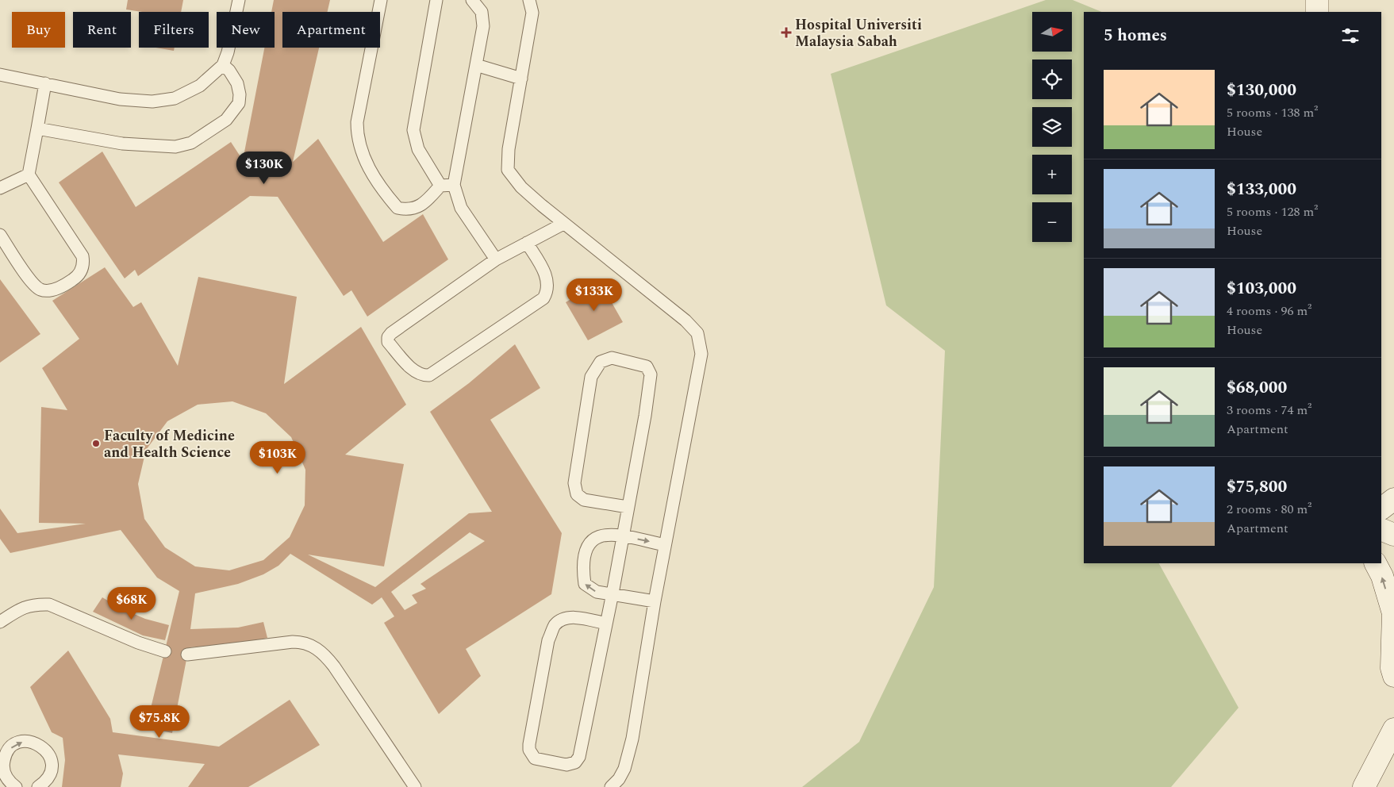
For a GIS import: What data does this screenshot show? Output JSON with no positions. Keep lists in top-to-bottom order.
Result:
{
  "places": {
    "health": ["Hospital Universiti Malaysia Sabah"],
    "other": ["Faculty of Medicine and Health Science"]
  },
  "north": "right",
  "page": {
    "map_buttons": ["+", "−"],
    "chip": [
      "Buy",
      "Rent",
      "Filters",
      "New",
      "Apartment"
    ],
    "heading": "5 homes",
    "list": [
      {
        "name": "$130,000",
        "note": "5 rooms · 138 m² · House"
      },
      {
        "name": "$133,000",
        "note": "5 rooms · 128 m² · House"
      },
      {
        "name": "$103,000",
        "note": "4 rooms · 96 m² · House"
      },
      {
        "name": "$68,000",
        "note": "3 rooms · 74 m² · Apartment"
      },
      {
        "name": "$75,800",
        "note": "2 rooms · 80 m² · Apartment"
      }
    ],
    "price": [
      "$130K",
      "$133K",
      "$103K",
      "$68K",
      "$75.8K"
    ]
  }
}
